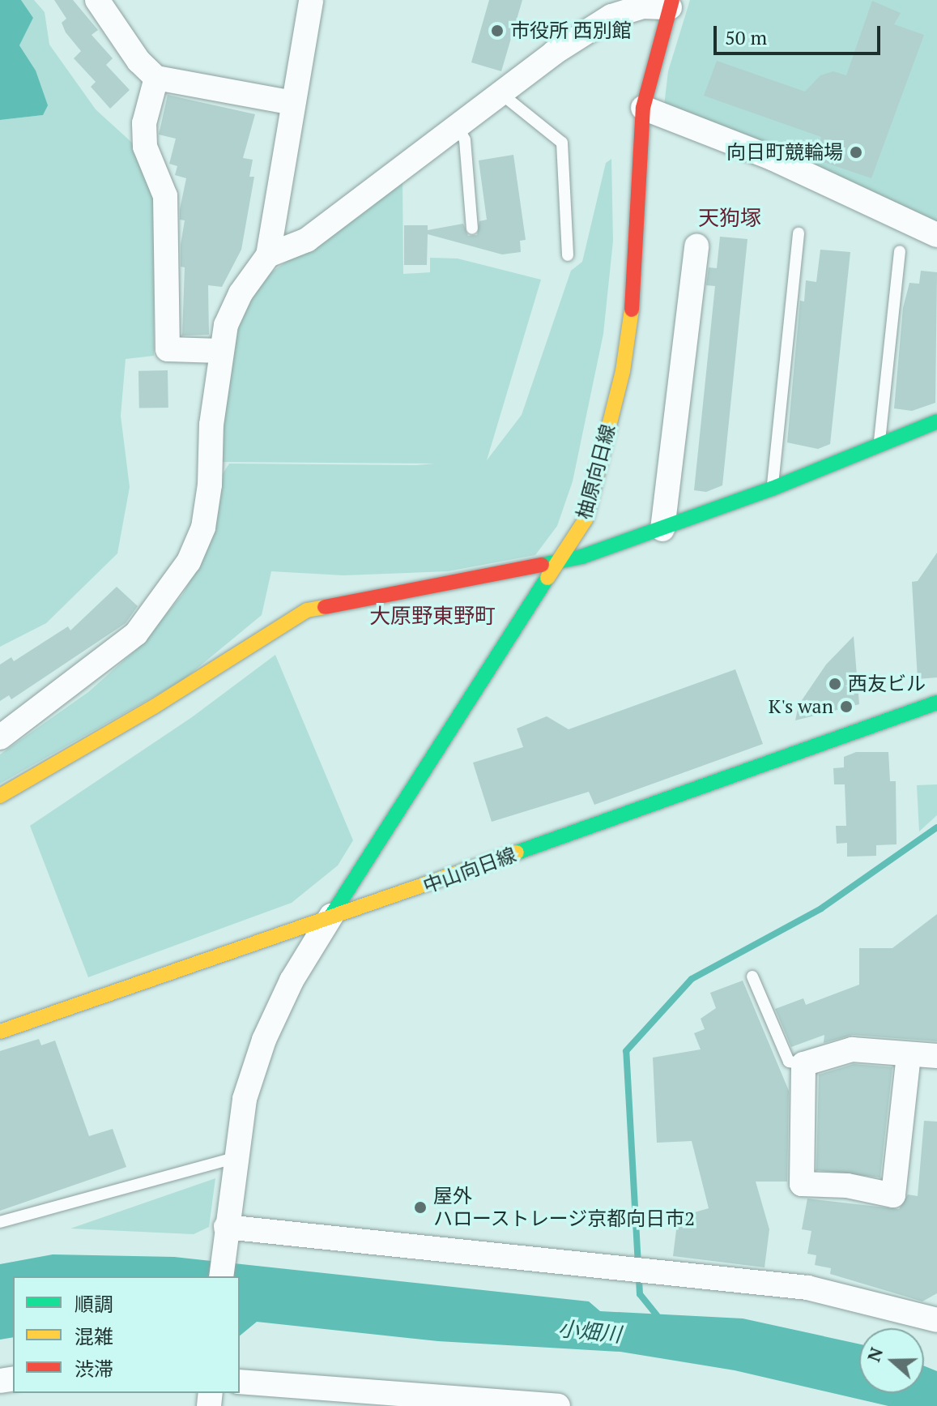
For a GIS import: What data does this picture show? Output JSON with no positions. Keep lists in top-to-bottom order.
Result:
{
  "streets": {
    "main road": ["柚原向日線", "中山向日線"]
  },
  "crossings": [
    ["柚原向日線", "中山向日線"]
  ],
  "districts": ["天狗塚", "大原野東野町"],
  "water": ["小畑川"],
  "places": [
    "市役所 西別館",
    "向日町競輪場",
    "西友ビル",
    "K's wan",
    "屋外 ハローストレージ京都向日市2"
  ],
  "legend": ["順調", "混雑", "渋滞"],
  "scale_bar": "50 m",
  "north": "left"
}
